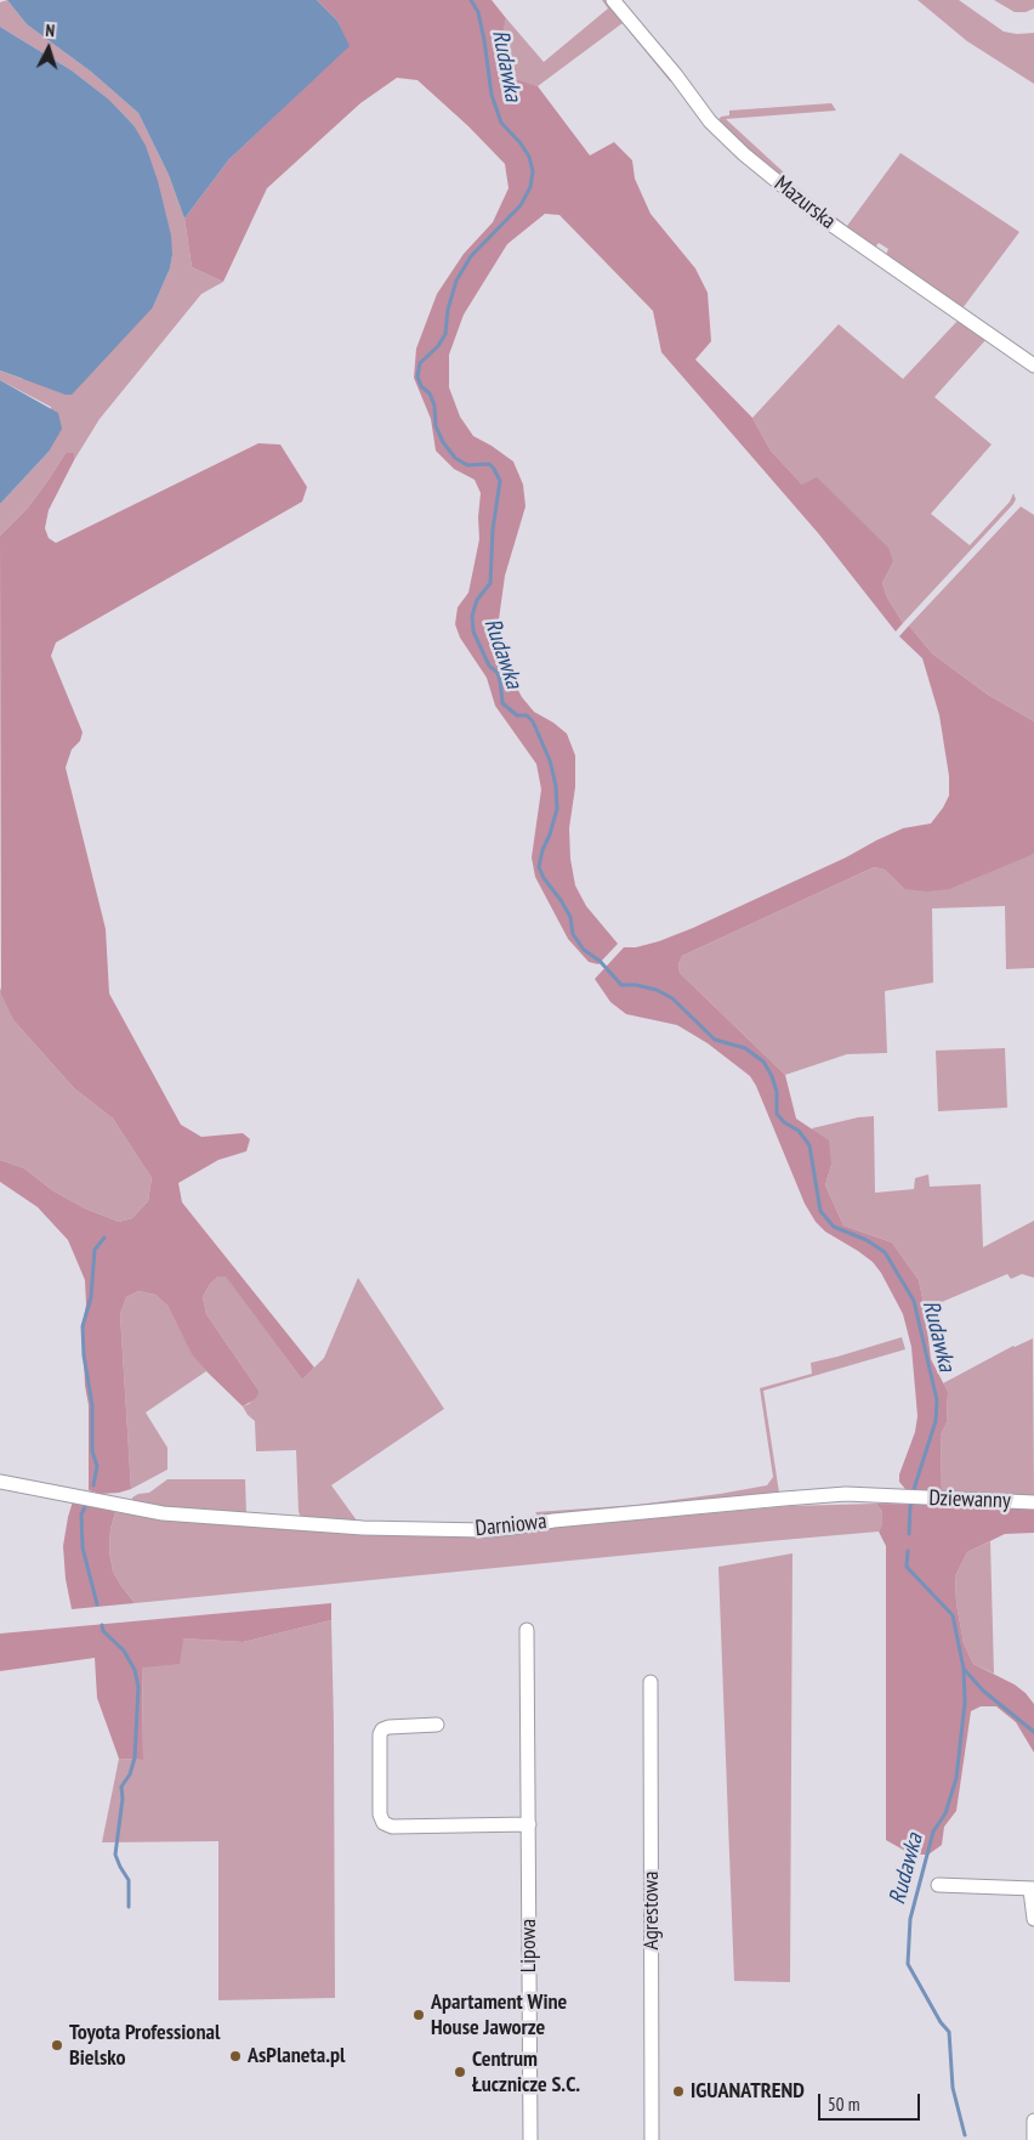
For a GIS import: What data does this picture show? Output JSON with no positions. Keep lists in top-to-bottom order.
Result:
{
  "streets": {
    "street": [
      "Mazurska",
      "Dziewanny",
      "Darniowa",
      "Agrestowa",
      "Lipowa"
    ]
  },
  "crossings": [
    ["Dziewanny", "Darniowa"]
  ],
  "water": ["Rudawka"],
  "places": [
    "Apartament Wine House Jaworze",
    "Toyota Professional Bielsko",
    "AsPlaneta.pl",
    "Centrum Łucznicze S.C.",
    "IGUANATREND"
  ],
  "scale_bar": "50 m",
  "north": "top"
}
